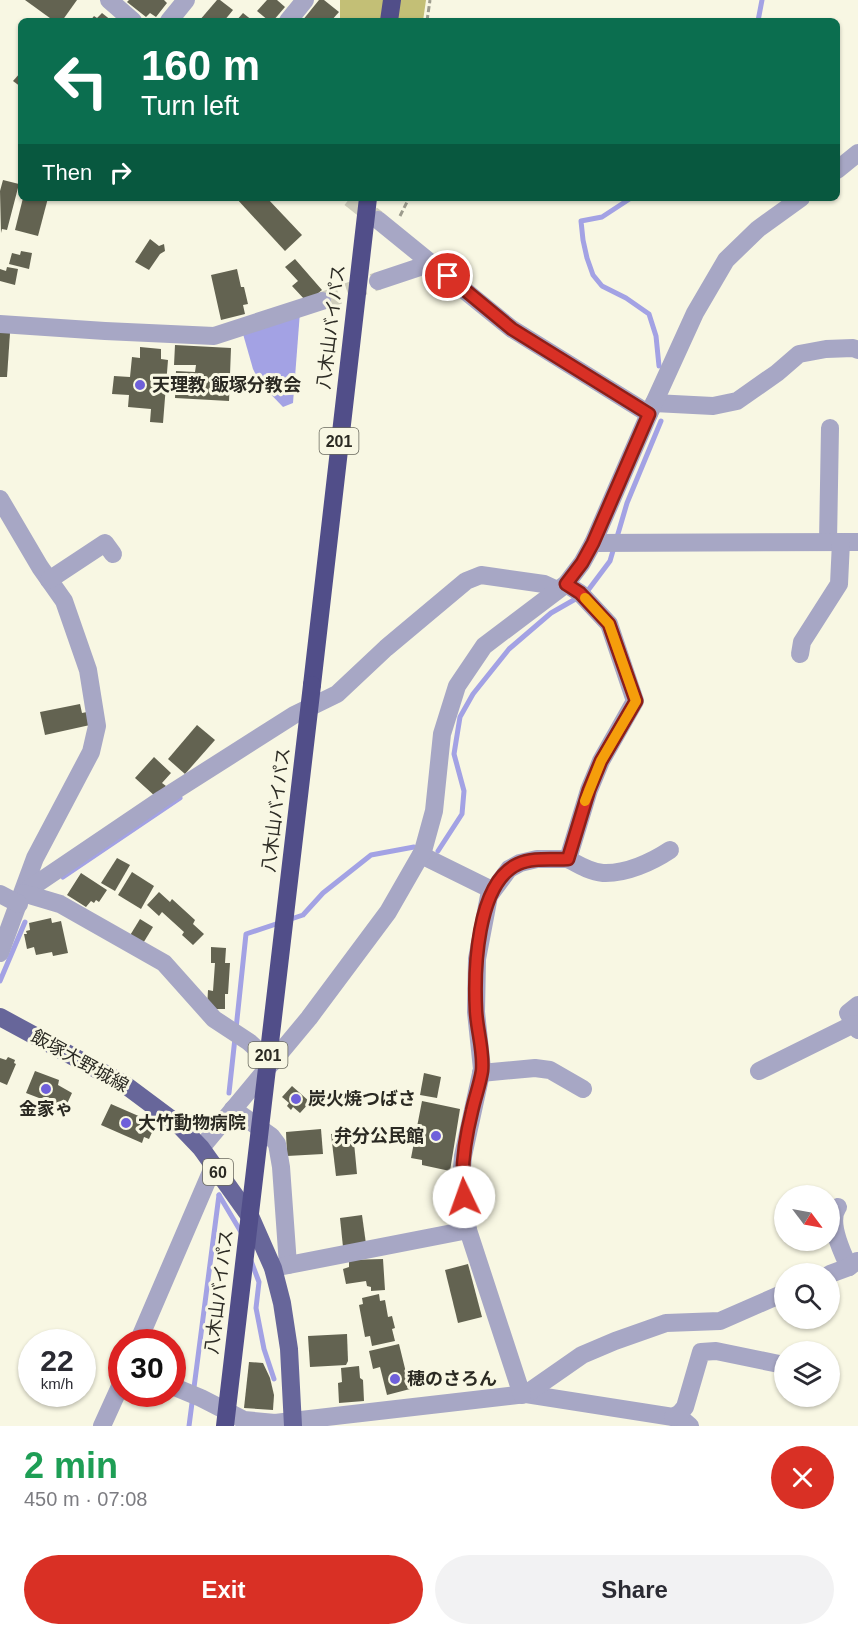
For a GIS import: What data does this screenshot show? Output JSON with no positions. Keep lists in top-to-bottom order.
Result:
{
  "streets": {
    "highway": ["八木山バイパス", "201"],
    "main road": ["飯塚大野城線", "60"]
  },
  "places": [
    "天理教 飯塚分教会",
    "金家ゃ",
    "炭火焼つばさ",
    "大竹動物病院",
    "弁分公民館",
    "穂のさろん"
  ],
  "north": "bottom right",
  "page": {
    "turn": ["160 m", "Turn left"],
    "then": "Then",
    "speed": "22 km/h",
    "limit": "30",
    "heading": ["2 min", "450 m · 07:08"],
    "buttons": ["Exit", "Share"]
  }
}
